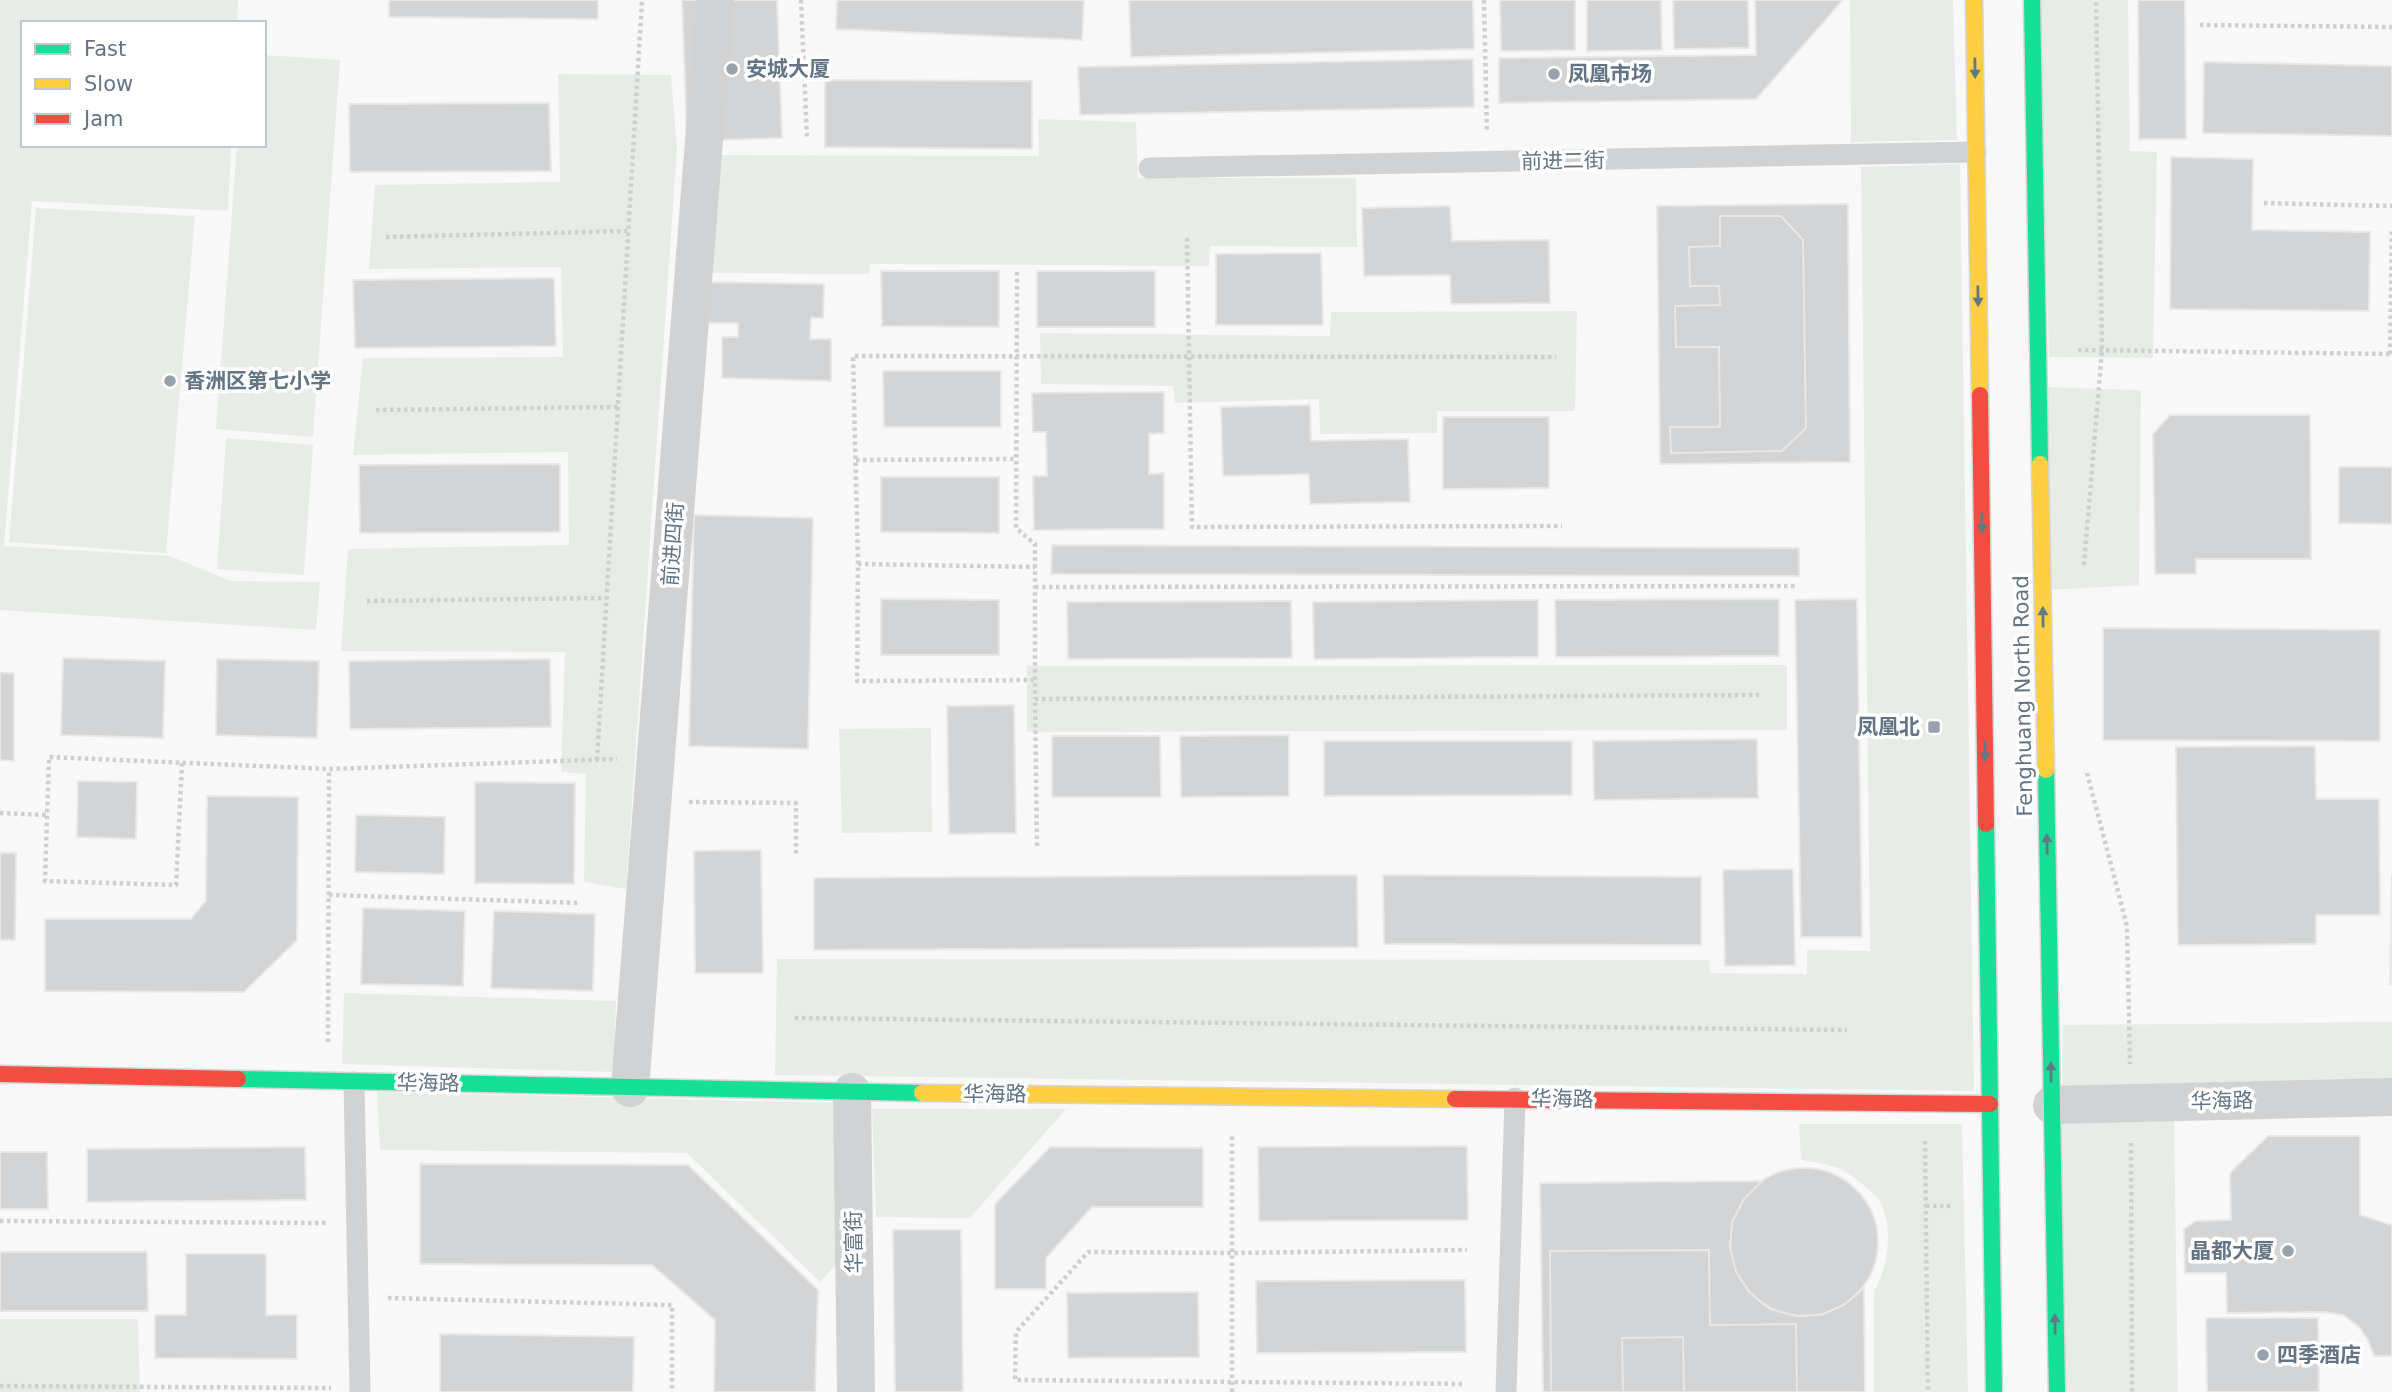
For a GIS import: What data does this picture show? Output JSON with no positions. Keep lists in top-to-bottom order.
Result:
{
  "streets": {
    "main road": ["Fenghuang North Road", "华海路"],
    "street": ["前进四街", "华富街"],
    "lane": ["前进二街"]
  },
  "crossings": [
    ["前进二街", "Fenghuang North Road"],
    ["前进四街", "华海路"],
    ["Fenghuang North Road", "华海路"],
    ["华海路", "华富街"]
  ],
  "places": {
    "other": [
      "安城大厦",
      "凤凰市场",
      "香洲区第七小学",
      "晶都大厦",
      "四季酒店"
    ],
    "transit": ["凤凰北"]
  },
  "legend": ["Fast", "Slow", "Jam"]
}
